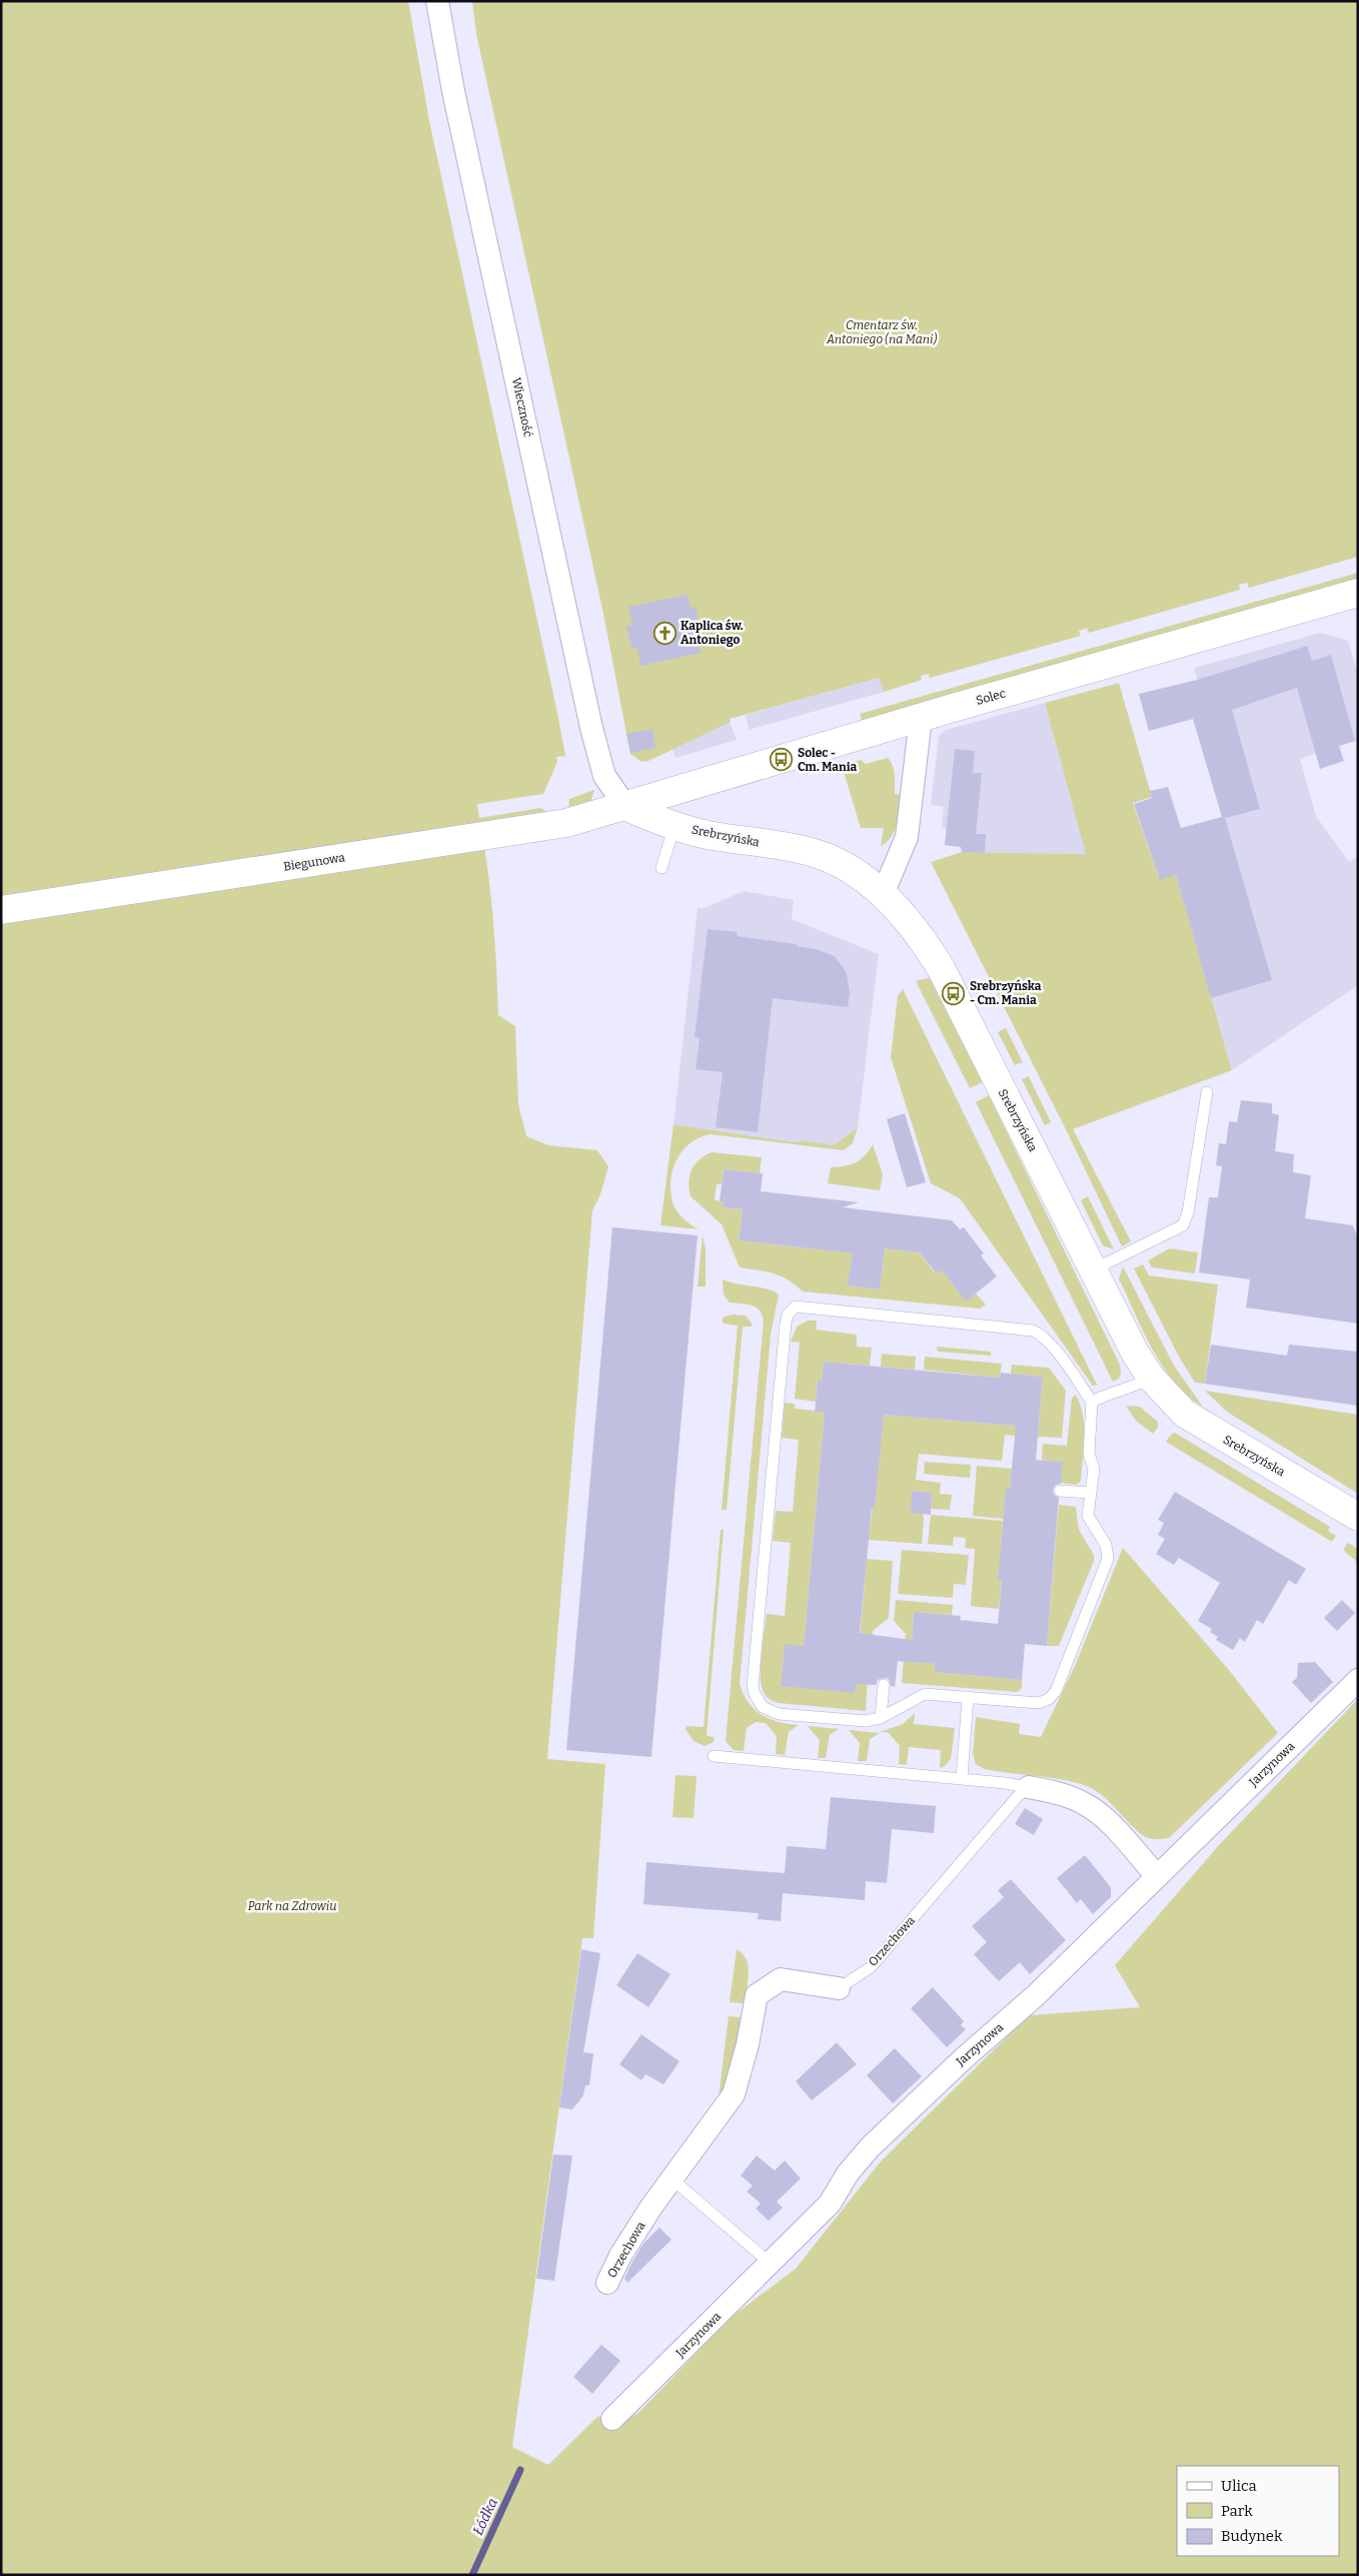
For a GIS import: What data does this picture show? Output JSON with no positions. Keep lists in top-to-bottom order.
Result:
{
  "streets": {
    "main road": ["Solec", "Srebrzyńska", "Biegunowa"],
    "street": ["Wieczność", "Jarzynowa", "Orzechowa"]
  },
  "crossings": [
    ["Wieczność", "Solec"],
    ["Wieczność", "Srebrzyńska"],
    ["Wieczność", "Biegunowa"],
    ["Solec", "Srebrzyńska"],
    ["Solec", "Biegunowa"],
    ["Srebrzyńska", "Biegunowa"]
  ],
  "water": ["Łódka"],
  "parks": ["Cmentarz św. Antoniego (na Mani)", "Park na Zdrowiu"],
  "places": {
    "church": ["Kaplica św. Antoniego"],
    "bus stop": ["Solec - Cm. Mania", "Srebrzyńska - Cm. Mania"]
  },
  "legend": ["Ulica", "Park", "Budynek"]
}
